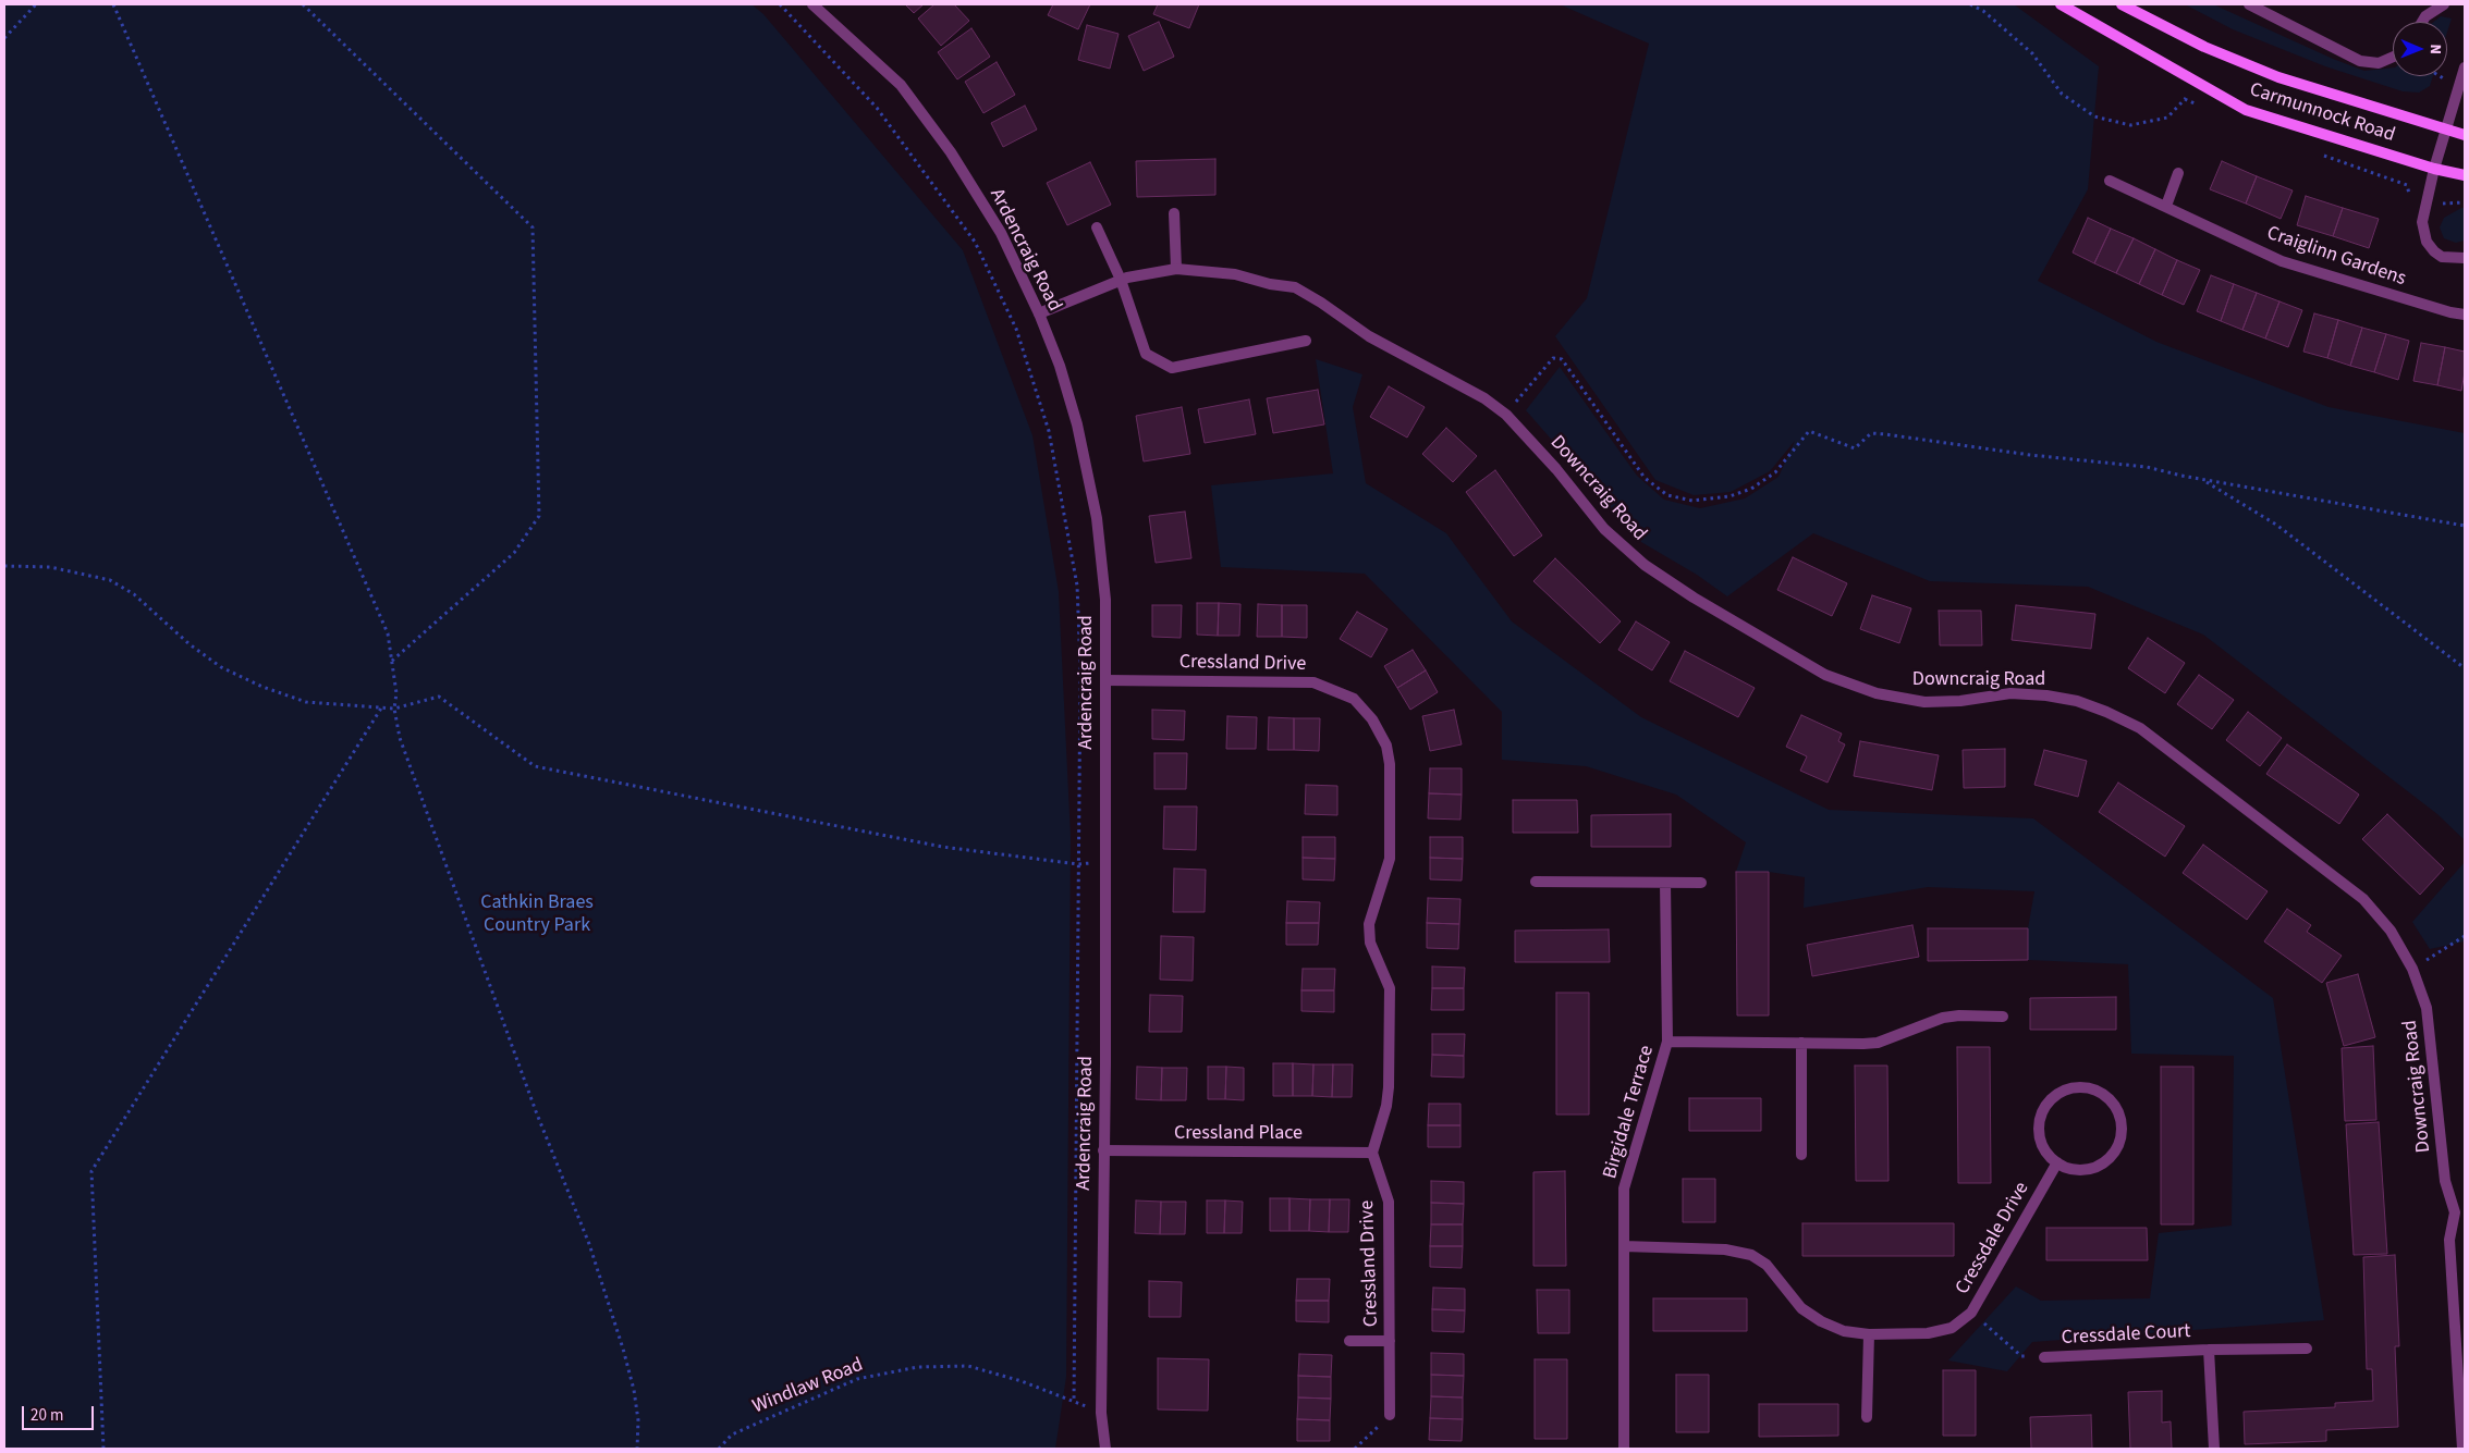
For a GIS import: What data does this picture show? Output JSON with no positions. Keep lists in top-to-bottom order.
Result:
{
  "streets": {
    "main road": ["Carmunnock Road"],
    "street": [
      "Ardencraig Road",
      "Craiglinn Gardens",
      "Downcraig Road",
      "Cressland Drive",
      "Birgidale Terrace",
      "Cressland Place",
      "Cressdale Drive",
      "Cressdale Court"
    ],
    "path": ["Windlaw Road"]
  },
  "crossings": [
    ["Ardencraig Road", "Downcraig Road"],
    ["Ardencraig Road", "Cressland Drive"],
    ["Ardencraig Road", "Cressland Place"],
    ["Cressland Drive", "Cressland Place"],
    ["Birgidale Terrace", "Cressdale Drive"]
  ],
  "parks": ["Cathkin Braes Country Park"],
  "scale_bar": "20 m",
  "north": "right"
}
